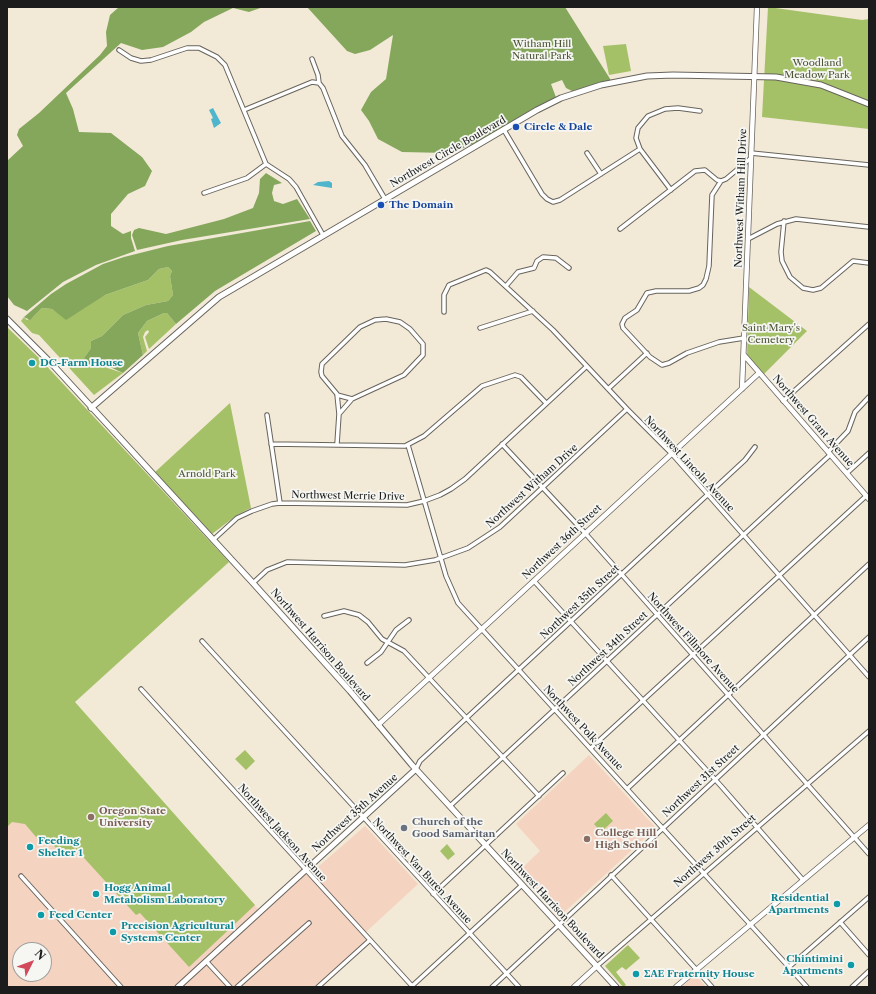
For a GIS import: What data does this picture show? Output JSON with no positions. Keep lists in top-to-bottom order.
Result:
{
  "streets": {
    "main road": ["Northwest Circle Boulevard", "Northwest Harrison Boulevard", "Northwest 35th Avenue"],
    "street": [
      "Northwest Witham Hill Drive",
      "Northwest Grant Avenue",
      "Northwest Lincoln Avenue",
      "Northwest Witham Drive",
      "Northwest Merrie Drive",
      "Northwest 36th Street",
      "Northwest 35th Street",
      "Northwest Fillmore Avenue",
      "Northwest 34th Street",
      "Northwest Polk Avenue",
      "Northwest 31st Street",
      "Northwest Jackson Avenue",
      "Northwest 30th Street",
      "Northwest Van Buren Avenue"
    ]
  },
  "crossings": [
    ["Northwest Circle Boulevard", "Northwest Witham Hill Drive"],
    ["Northwest Circle Boulevard", "Northwest Harrison Boulevard"],
    ["Northwest Witham Hill Drive", "Northwest Grant Avenue"],
    ["Northwest Witham Hill Drive", "Northwest 36th Street"],
    ["Northwest Grant Avenue", "Northwest 36th Street"],
    ["Northwest Grant Avenue", "Northwest 34th Street"],
    ["Northwest Lincoln Avenue", "Northwest Witham Drive"],
    ["Northwest Lincoln Avenue", "Northwest Merrie Drive"],
    ["Northwest Lincoln Avenue", "Northwest 36th Street"],
    ["Northwest Lincoln Avenue", "Northwest 35th Street"],
    ["Northwest Lincoln Avenue", "Northwest 34th Street"],
    ["Northwest Lincoln Avenue", "Northwest 31st Street"],
    ["Northwest Witham Drive", "Northwest Fillmore Avenue"],
    ["Northwest Witham Drive", "Northwest Harrison Boulevard"],
    ["Northwest Witham Drive", "Northwest Polk Avenue"],
    ["Northwest Merrie Drive", "Northwest Fillmore Avenue"],
    ["Northwest Merrie Drive", "Northwest Harrison Boulevard"],
    ["Northwest Merrie Drive", "Northwest Polk Avenue"],
    ["Northwest 36th Street", "Northwest Fillmore Avenue"],
    ["Northwest 36th Street", "Northwest Harrison Boulevard"],
    ["Northwest 36th Street", "Northwest Polk Avenue"],
    ["Northwest 35th Street", "Northwest Fillmore Avenue"],
    ["Northwest 35th Street", "Northwest Harrison Boulevard"],
    ["Northwest 35th Street", "Northwest Polk Avenue"],
    ["Northwest 35th Street", "Northwest 35th Avenue"],
    ["Northwest Fillmore Avenue", "Northwest 34th Street"],
    ["Northwest Fillmore Avenue", "Northwest 31st Street"],
    ["Northwest Fillmore Avenue", "Northwest 30th Street"],
    ["Northwest Harrison Boulevard", "Northwest 34th Street"],
    ["Northwest Harrison Boulevard", "Northwest 31st Street"],
    ["Northwest Harrison Boulevard", "Northwest 35th Avenue"],
    ["Northwest Harrison Boulevard", "Northwest 30th Street"],
    ["Northwest 34th Street", "Northwest Polk Avenue"],
    ["Northwest Polk Avenue", "Northwest 31st Street"],
    ["Northwest Polk Avenue", "Northwest 30th Street"],
    ["Northwest 31st Street", "Northwest Van Buren Avenue"],
    ["Northwest 35th Avenue", "Northwest Jackson Avenue"],
    ["Northwest 35th Avenue", "Northwest Van Buren Avenue"]
  ],
  "parks": [
    "Witham Hill Natural Park",
    "Woodland Meadow Park",
    "Saint Mary's Cemetery",
    "Arnold Park"
  ],
  "places": [
    "Circle & Dale",
    "The Domain",
    "DC-Farm House",
    "Oregon State University",
    "Church of the Good Samaritan",
    "College Hill High School",
    "Feeding Shelter 1",
    "Hogg Animal Metabolism Laboratory",
    "Residential Apartments",
    "Feed Center",
    "Precision Agricultural Systems Center",
    "Chintimini Apartments",
    "ΣΑΕ Fraternity House"
  ],
  "north": "top right"
}
